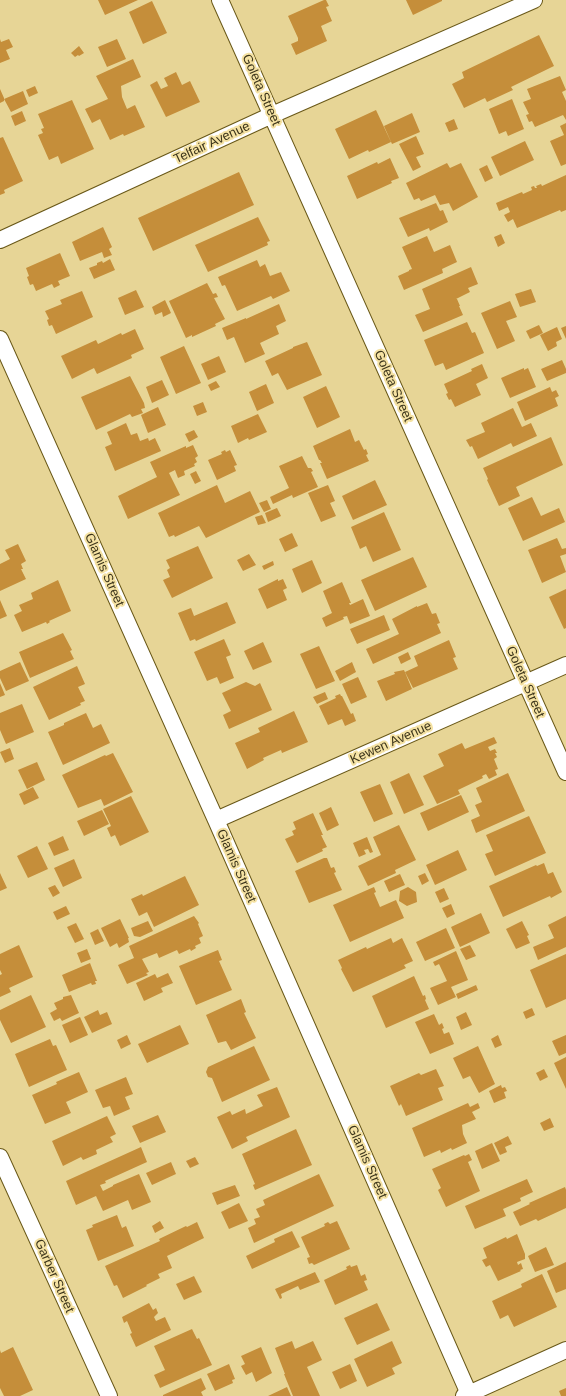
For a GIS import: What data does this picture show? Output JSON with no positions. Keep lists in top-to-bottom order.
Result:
{
  "streets": {
    "street": [
      "Goleta Street",
      "Telfair Avenue",
      "Glamis Street",
      "Kewen Avenue",
      "Garber Street"
    ]
  },
  "crossings": [
    ["Goleta Street", "Telfair Avenue"],
    ["Goleta Street", "Kewen Avenue"],
    ["Glamis Street", "Kewen Avenue"]
  ]
}
